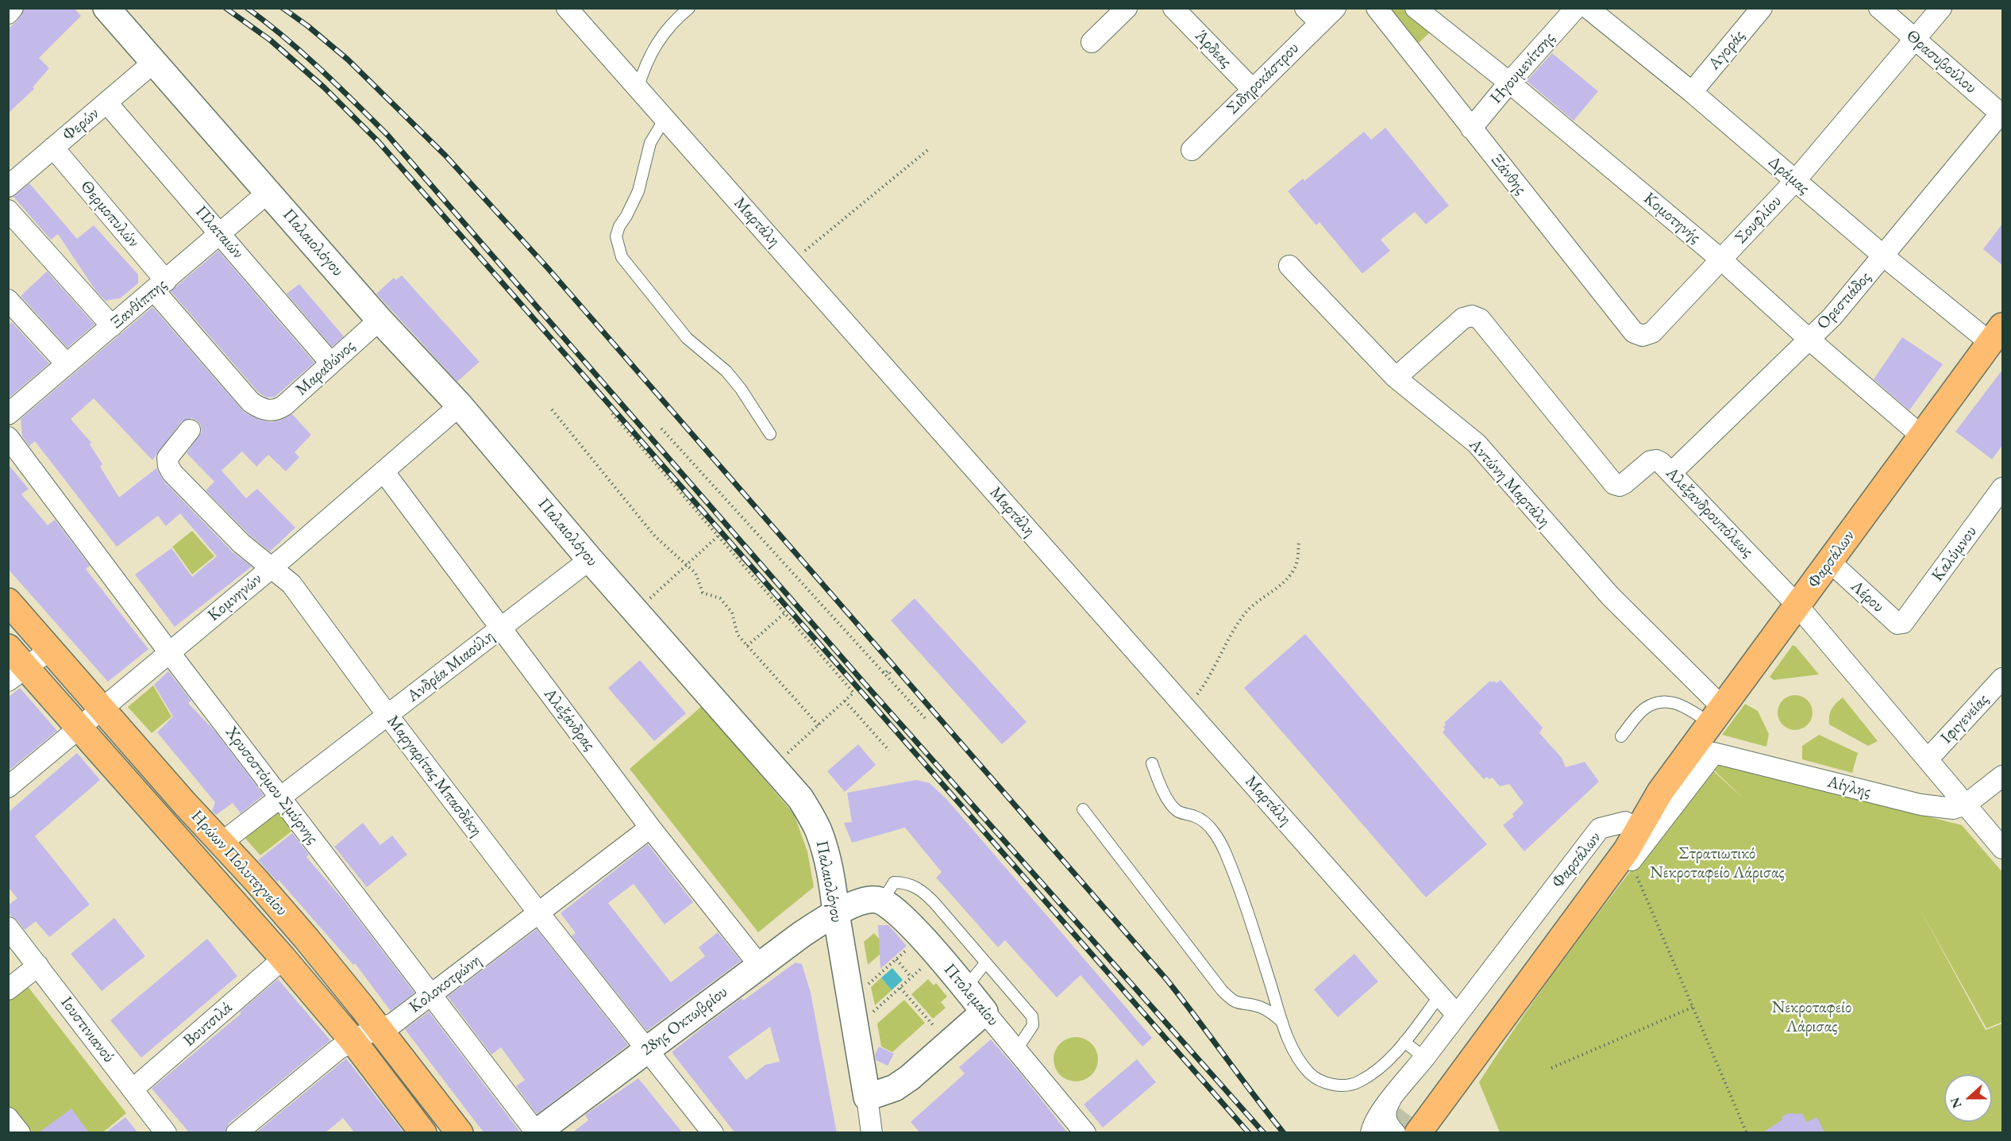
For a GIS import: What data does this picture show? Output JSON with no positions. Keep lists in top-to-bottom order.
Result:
{
  "streets": {
    "main road": ["Φαρσάλων", "Ηρώων Πολυτεχνείου"],
    "street": [
      "Άρδεας",
      "Αγοράς",
      "Θρασυβούλου",
      "Ηγουμενίτσης",
      "Σιδηροκάστρου",
      "Φερών",
      "Ξάνθης",
      "Δράμας",
      "Θερμοπυλών",
      "Κομοτηνής",
      "Σουφλίου",
      "Μαρτάλη",
      "Πλαταιών",
      "Παλαιολόγου",
      "Ορεστιάδος",
      "Ξανθίππης",
      "Μαραθώνος",
      "Αντώνη Μαρτάλη",
      "Αλεξανδρουπόλεως",
      "Καλύμνου",
      "Λέρου",
      "Κομνηνών",
      "Ανδρέα Μιαούλη",
      "Ιφιγενείας",
      "Αλεξάνδρας",
      "Μαργαρίτας Μπασδέκη",
      "Χρυσοστόμου Σμύρνης",
      "Αίγλης",
      "Κολοκοτρώνη",
      "Πτολεμαίου",
      "28ης Οκτωβρίου",
      "Βουτσιλά",
      "Ιουστινιανού"
    ]
  },
  "crossings": [
    ["Άρδεας", "Σιδηροκάστρου"],
    ["Αγοράς", "Δράμας"],
    ["Θρασυβούλου", "Σουφλίου"],
    ["Θρασυβούλου", "Ορεστιάδος"],
    ["Ηγουμενίτσης", "Ξάνθης"],
    ["Ηγουμενίτσης", "Κομοτηνής"],
    ["Φερών", "Θερμοπυλών"],
    ["Φερών", "Πλαταιών"],
    ["Φερών", "Παλαιολόγου"],
    ["Ξάνθης", "Σουφλίου"],
    ["Δράμας", "Σουφλίου"],
    ["Δράμας", "Ορεστιάδος"],
    ["Δράμας", "Φαρσάλων"],
    ["Θερμοπυλών", "Ξανθίππης"],
    ["Θερμοπυλών", "Μαραθώνος"],
    ["Κομοτηνής", "Σουφλίου"],
    ["Κομοτηνής", "Ορεστιάδος"],
    ["Κομοτηνής", "Φαρσάλων"],
    ["Μαρτάλη", "Φαρσάλων"],
    ["Πλαταιών", "Ξανθίππης"],
    ["Πλαταιών", "Μαραθώνος"],
    ["Παλαιολόγου", "Ξανθίππης"],
    ["Παλαιολόγου", "Μαραθώνος"],
    ["Παλαιολόγου", "Κομνηνών"],
    ["Παλαιολόγου", "Ανδρέα Μιαούλη"],
    ["Παλαιολόγου", "28ης Οκτωβρίου"],
    ["Ορεστιάδος", "Αλεξανδρουπόλεως"],
    ["Αντώνη Μαρτάλη", "Αλεξανδρουπόλεως"],
    ["Αντώνη Μαρτάλη", "Φαρσάλων"],
    ["Αλεξανδρουπόλεως", "Φαρσάλων"],
    ["Αλεξανδρουπόλεως", "Ιφιγενείας"],
    ["Αλεξανδρουπόλεως", "Αίγλης"],
    ["Καλύμνου", "Λέρου"],
    ["Φαρσάλων", "Λέρου"],
    ["Φαρσάλων", "Αίγλης"],
    ["Κομνηνών", "Αλεξάνδρας"],
    ["Κομνηνών", "Μαργαρίτας Μπασδέκη"],
    ["Κομνηνών", "Χρυσοστόμου Σμύρνης"],
    ["Κομνηνών", "Ηρώων Πολυτεχνείου"],
    ["Ανδρέα Μιαούλη", "Αλεξάνδρας"],
    ["Ανδρέα Μιαούλη", "Μαργαρίτας Μπασδέκη"],
    ["Ανδρέα Μιαούλη", "Χρυσοστόμου Σμύρνης"],
    ["Ανδρέα Μιαούλη", "Ηρώων Πολυτεχνείου"],
    ["Αλεξάνδρας", "Κολοκοτρώνη"],
    ["Αλεξάνδρας", "28ης Οκτωβρίου"],
    ["Μαργαρίτας Μπασδέκη", "Κολοκοτρώνη"],
    ["Μαργαρίτας Μπασδέκη", "28ης Οκτωβρίου"],
    ["Χρυσοστόμου Σμύρνης", "Κολοκοτρώνη"],
    ["Χρυσοστόμου Σμύρνης", "28ης Οκτωβρίου"],
    ["Ηρώων Πολυτεχνείου", "Κολοκοτρώνη"],
    ["Ηρώων Πολυτεχνείου", "Βουτσιλά"],
    ["Βουτσιλά", "Ιουστινιανού"]
  ],
  "parks": ["Στρατιωτικό Νεκροταφείο Λάρισας", "Νεκροταφείο Λάρισας"],
  "north": "left"
}
